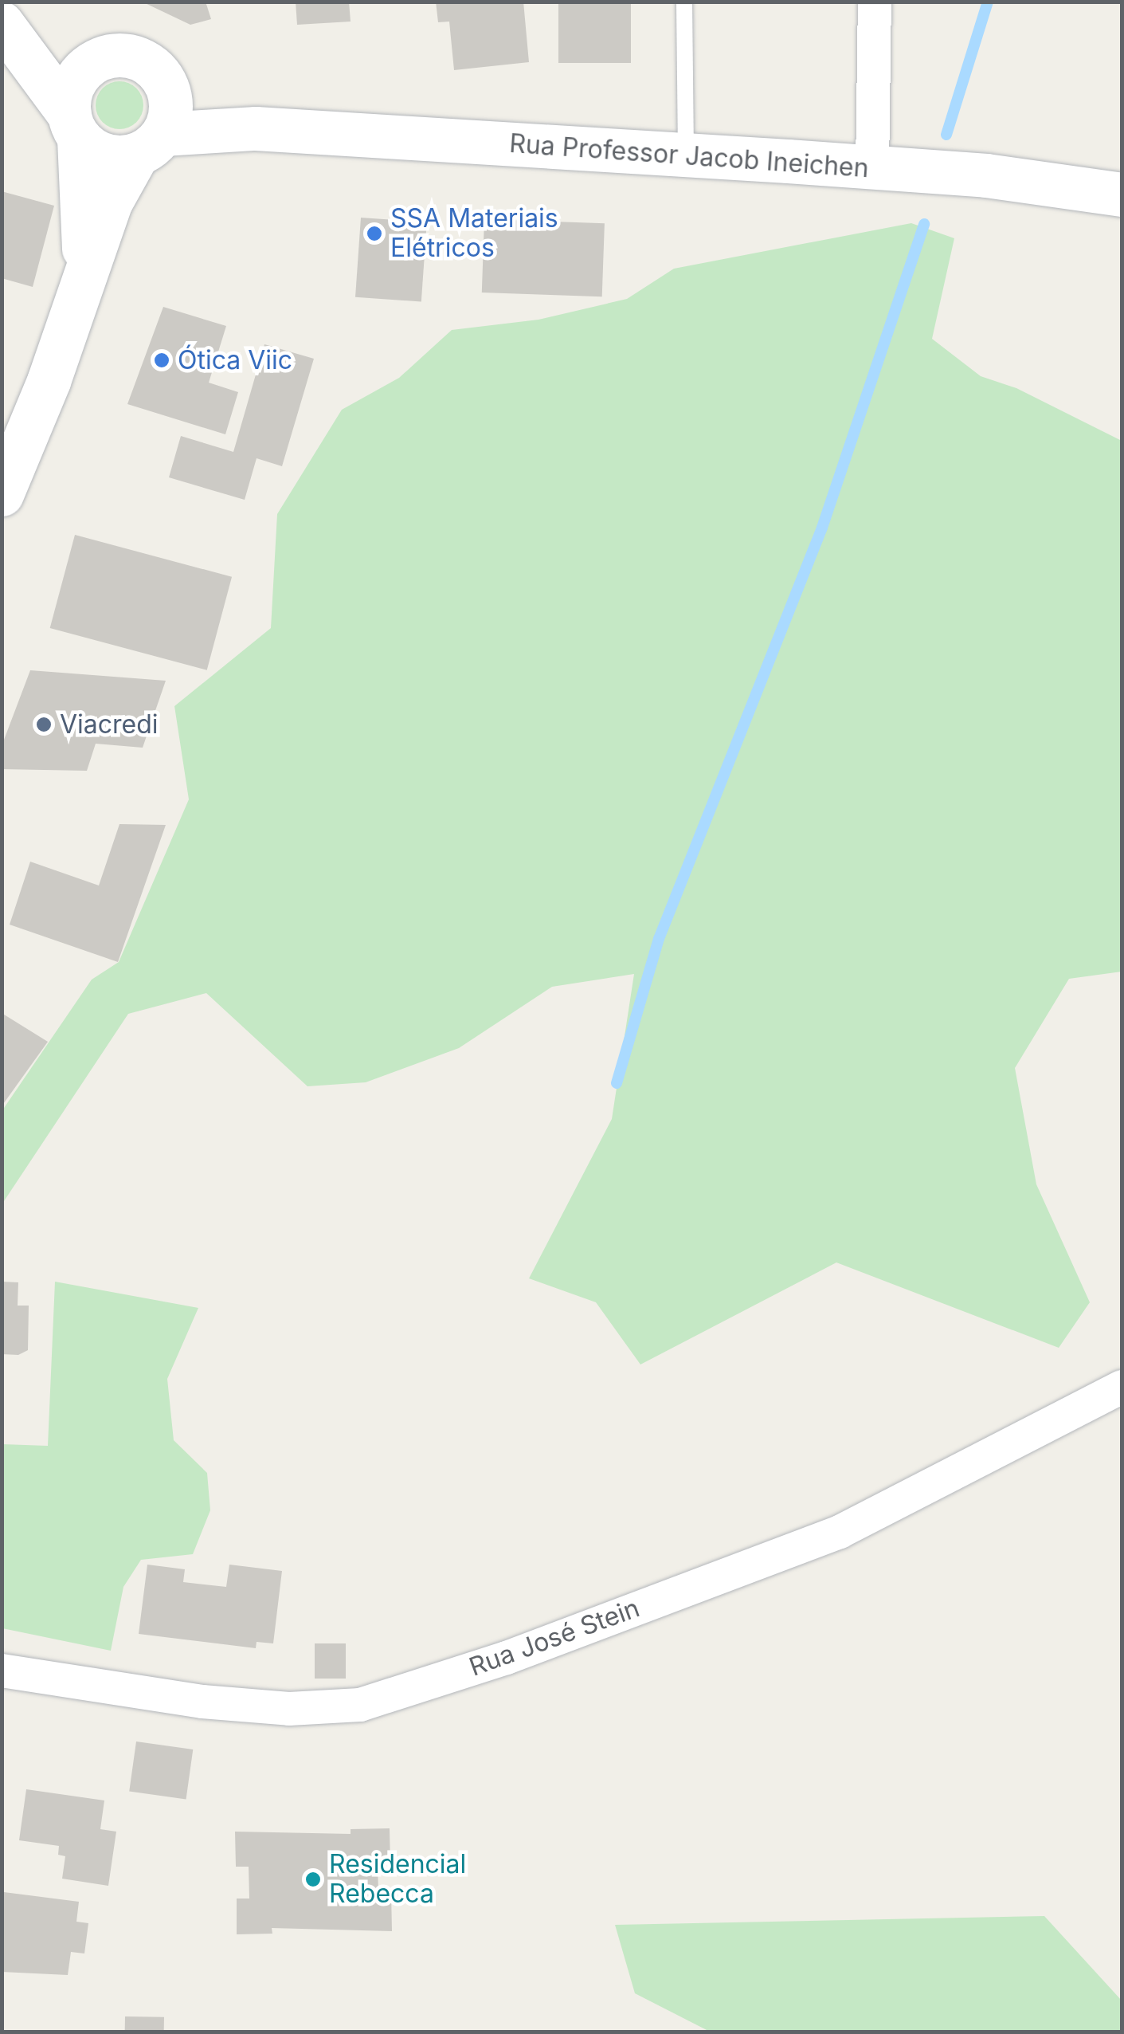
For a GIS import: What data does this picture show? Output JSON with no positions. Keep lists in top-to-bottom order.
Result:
{
  "streets": {
    "main road": ["Rua Professor Jacob Ineichen"],
    "street": ["Rua José Stein"]
  },
  "places": [
    "SSA Materiais Elétricos",
    "Ótica Viic",
    "Viacredi",
    "Residencial Rebecca"
  ]
}
